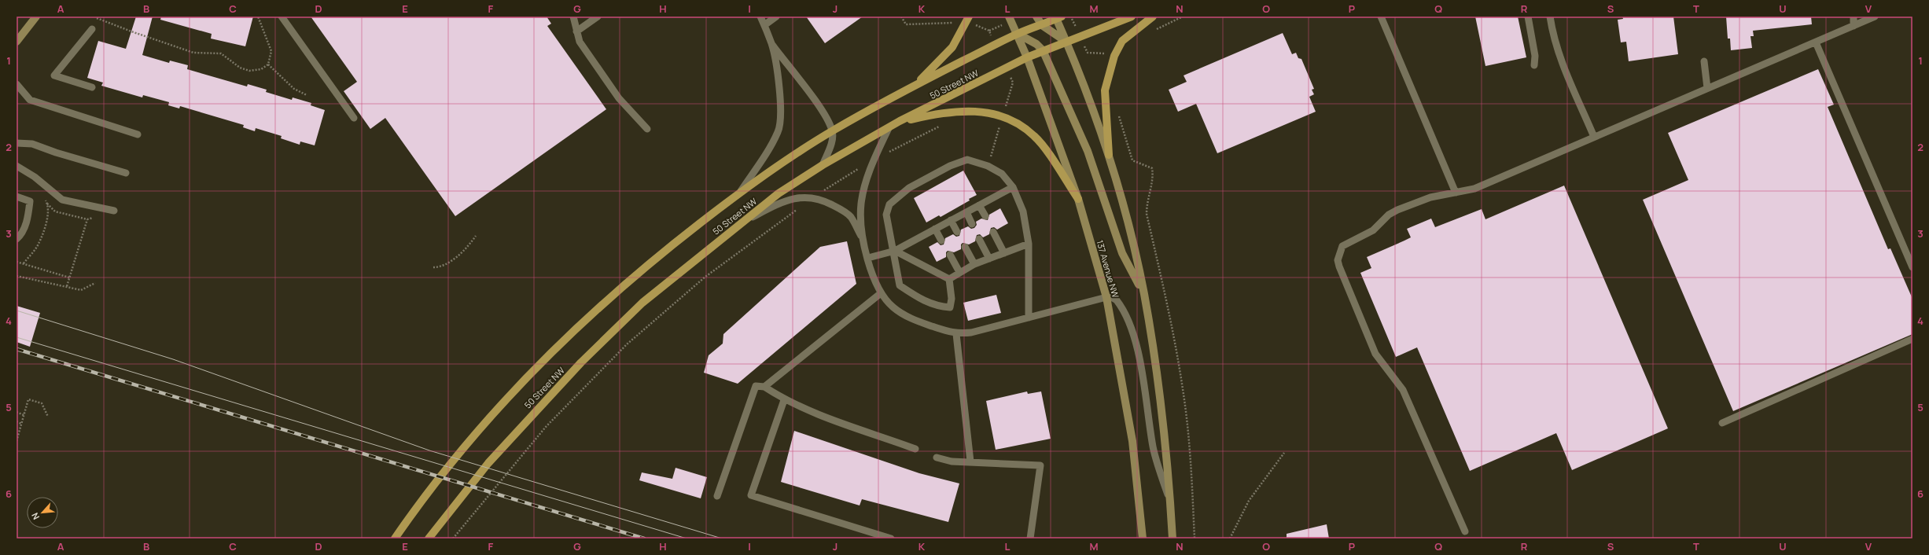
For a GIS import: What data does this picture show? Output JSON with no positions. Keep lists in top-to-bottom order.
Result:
{
  "streets": {
    "main road": ["50 Street NW", "137 Avenue NW"]
  },
  "crossings": [
    ["50 Street NW", "137 Avenue NW"]
  ],
  "north": "bottom left",
  "grid": {
    "columns": [
      "A",
      "B",
      "C",
      "D",
      "E",
      "F",
      "G",
      "H",
      "I",
      "J",
      "K",
      "L",
      "M",
      "N",
      "O",
      "P",
      "Q",
      "R",
      "S",
      "T",
      "U",
      "V"
    ],
    "rows": [
      "1",
      "2",
      "3",
      "4",
      "5",
      "6"
    ]
  }
}
